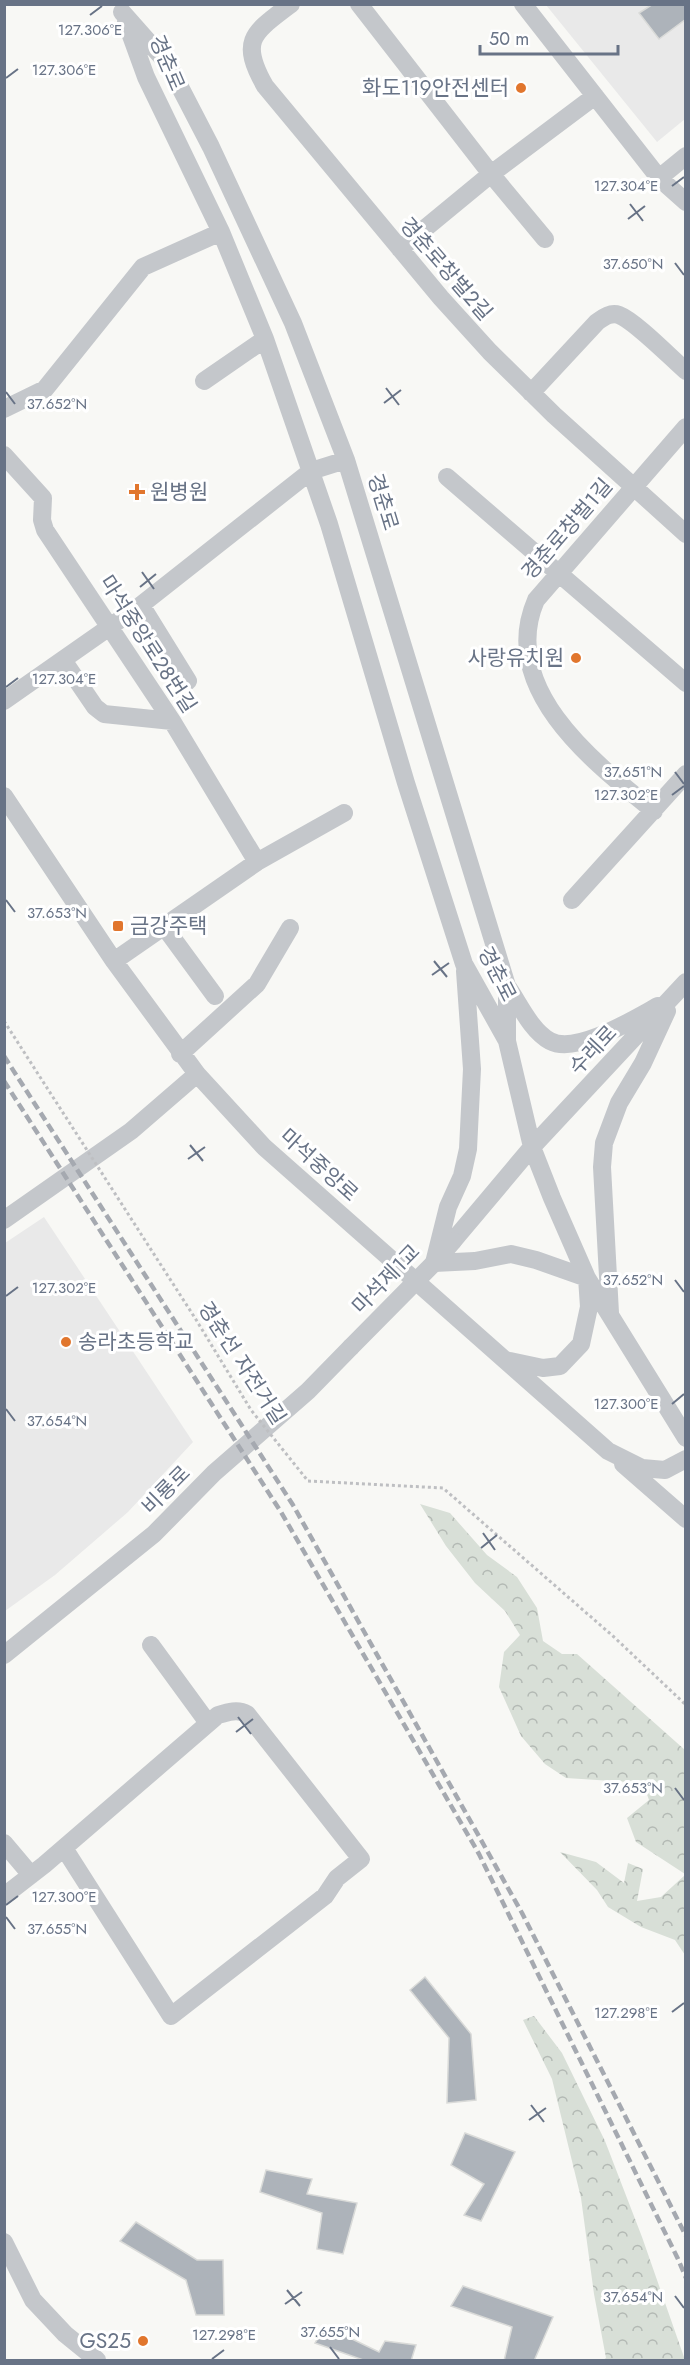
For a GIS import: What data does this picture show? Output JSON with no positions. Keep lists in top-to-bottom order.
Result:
{
  "streets": {
    "street": [
      "경춘로",
      "경춘로창벌2길",
      "경춘로창벌1길",
      "마석중앙로28번길",
      "수레로",
      "마석중앙로",
      "마석제1교",
      "비룡로"
    ],
    "path": ["경춘선 자전거길"]
  },
  "crossings": [
    ["경춘로", "수레로"],
    ["경춘로", "마석제1교"],
    ["경춘로창벌2길", "경춘로창벌1길"],
    ["수레로", "마석제1교"],
    ["마석제1교", "비룡로"]
  ],
  "places": {
    "other": [
      "화도119안전센터",
      "사랑유치원",
      "송라초등학교",
      "GS25"
    ],
    "health": ["원병원"],
    "transit": ["금강주택"]
  },
  "scale_bar": "50 m",
  "coordinates": [
    "127.306°E",
    "127.304°E",
    "37.650°N",
    "37.652°N",
    "37.651°N",
    "127.302°E",
    "37.653°N",
    "127.300°E",
    "37.654°N",
    "37.655°N",
    "127.298°E"
  ]
}
